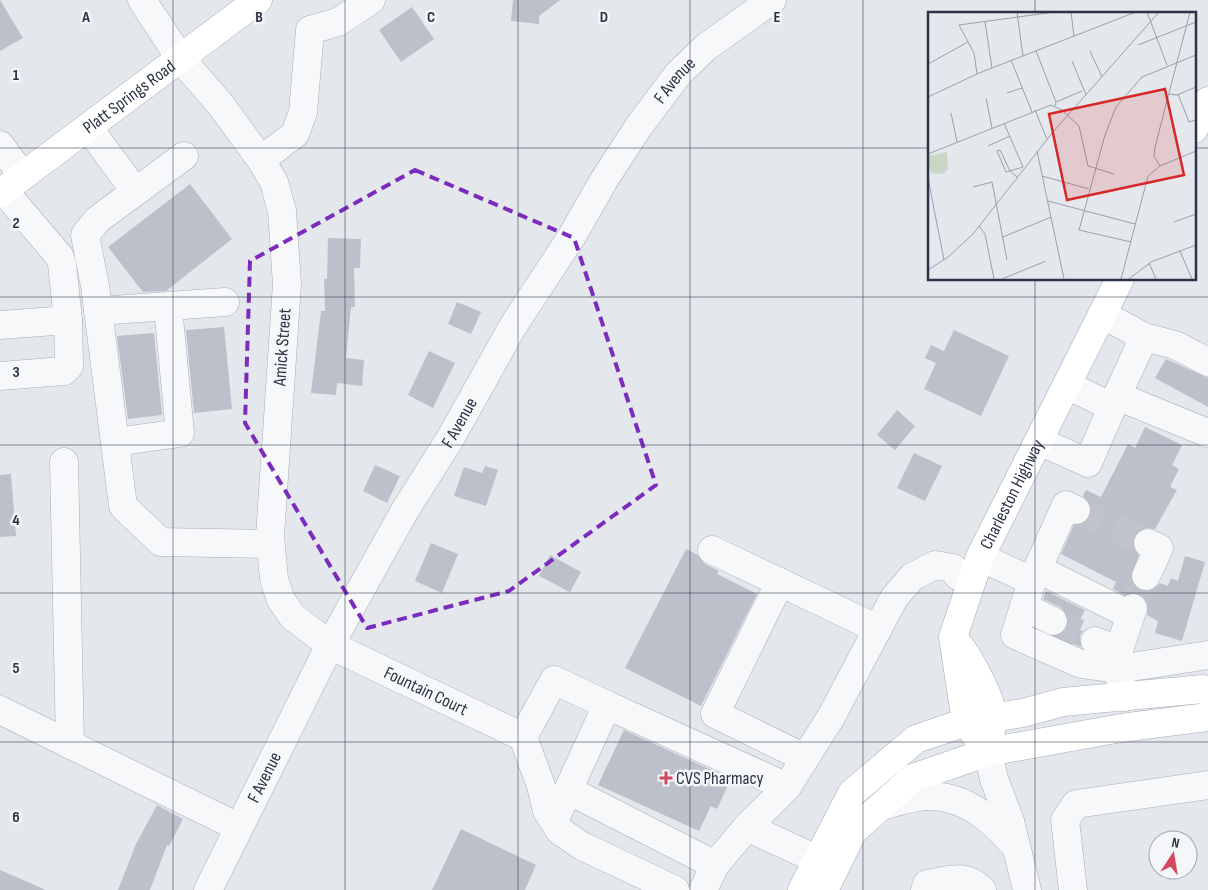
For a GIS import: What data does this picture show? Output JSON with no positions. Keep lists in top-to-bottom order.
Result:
{
  "streets": {
    "main road": ["Platt Springs Road", "Charleston Highway"],
    "street": ["F Avenue", "Amick Street", "Fountain Court"]
  },
  "crossings": [
    ["F Avenue", "Amick Street"],
    ["F Avenue", "Fountain Court"],
    ["Platt Springs Road", "Amick Street"],
    ["Amick Street", "Fountain Court"]
  ],
  "places": {
    "health": ["CVS Pharmacy"]
  },
  "north": "top",
  "grid": {
    "columns": [
      "A",
      "B",
      "C",
      "D",
      "E"
    ],
    "rows": [
      "1",
      "2",
      "3",
      "4",
      "5",
      "6"
    ]
  }
}
